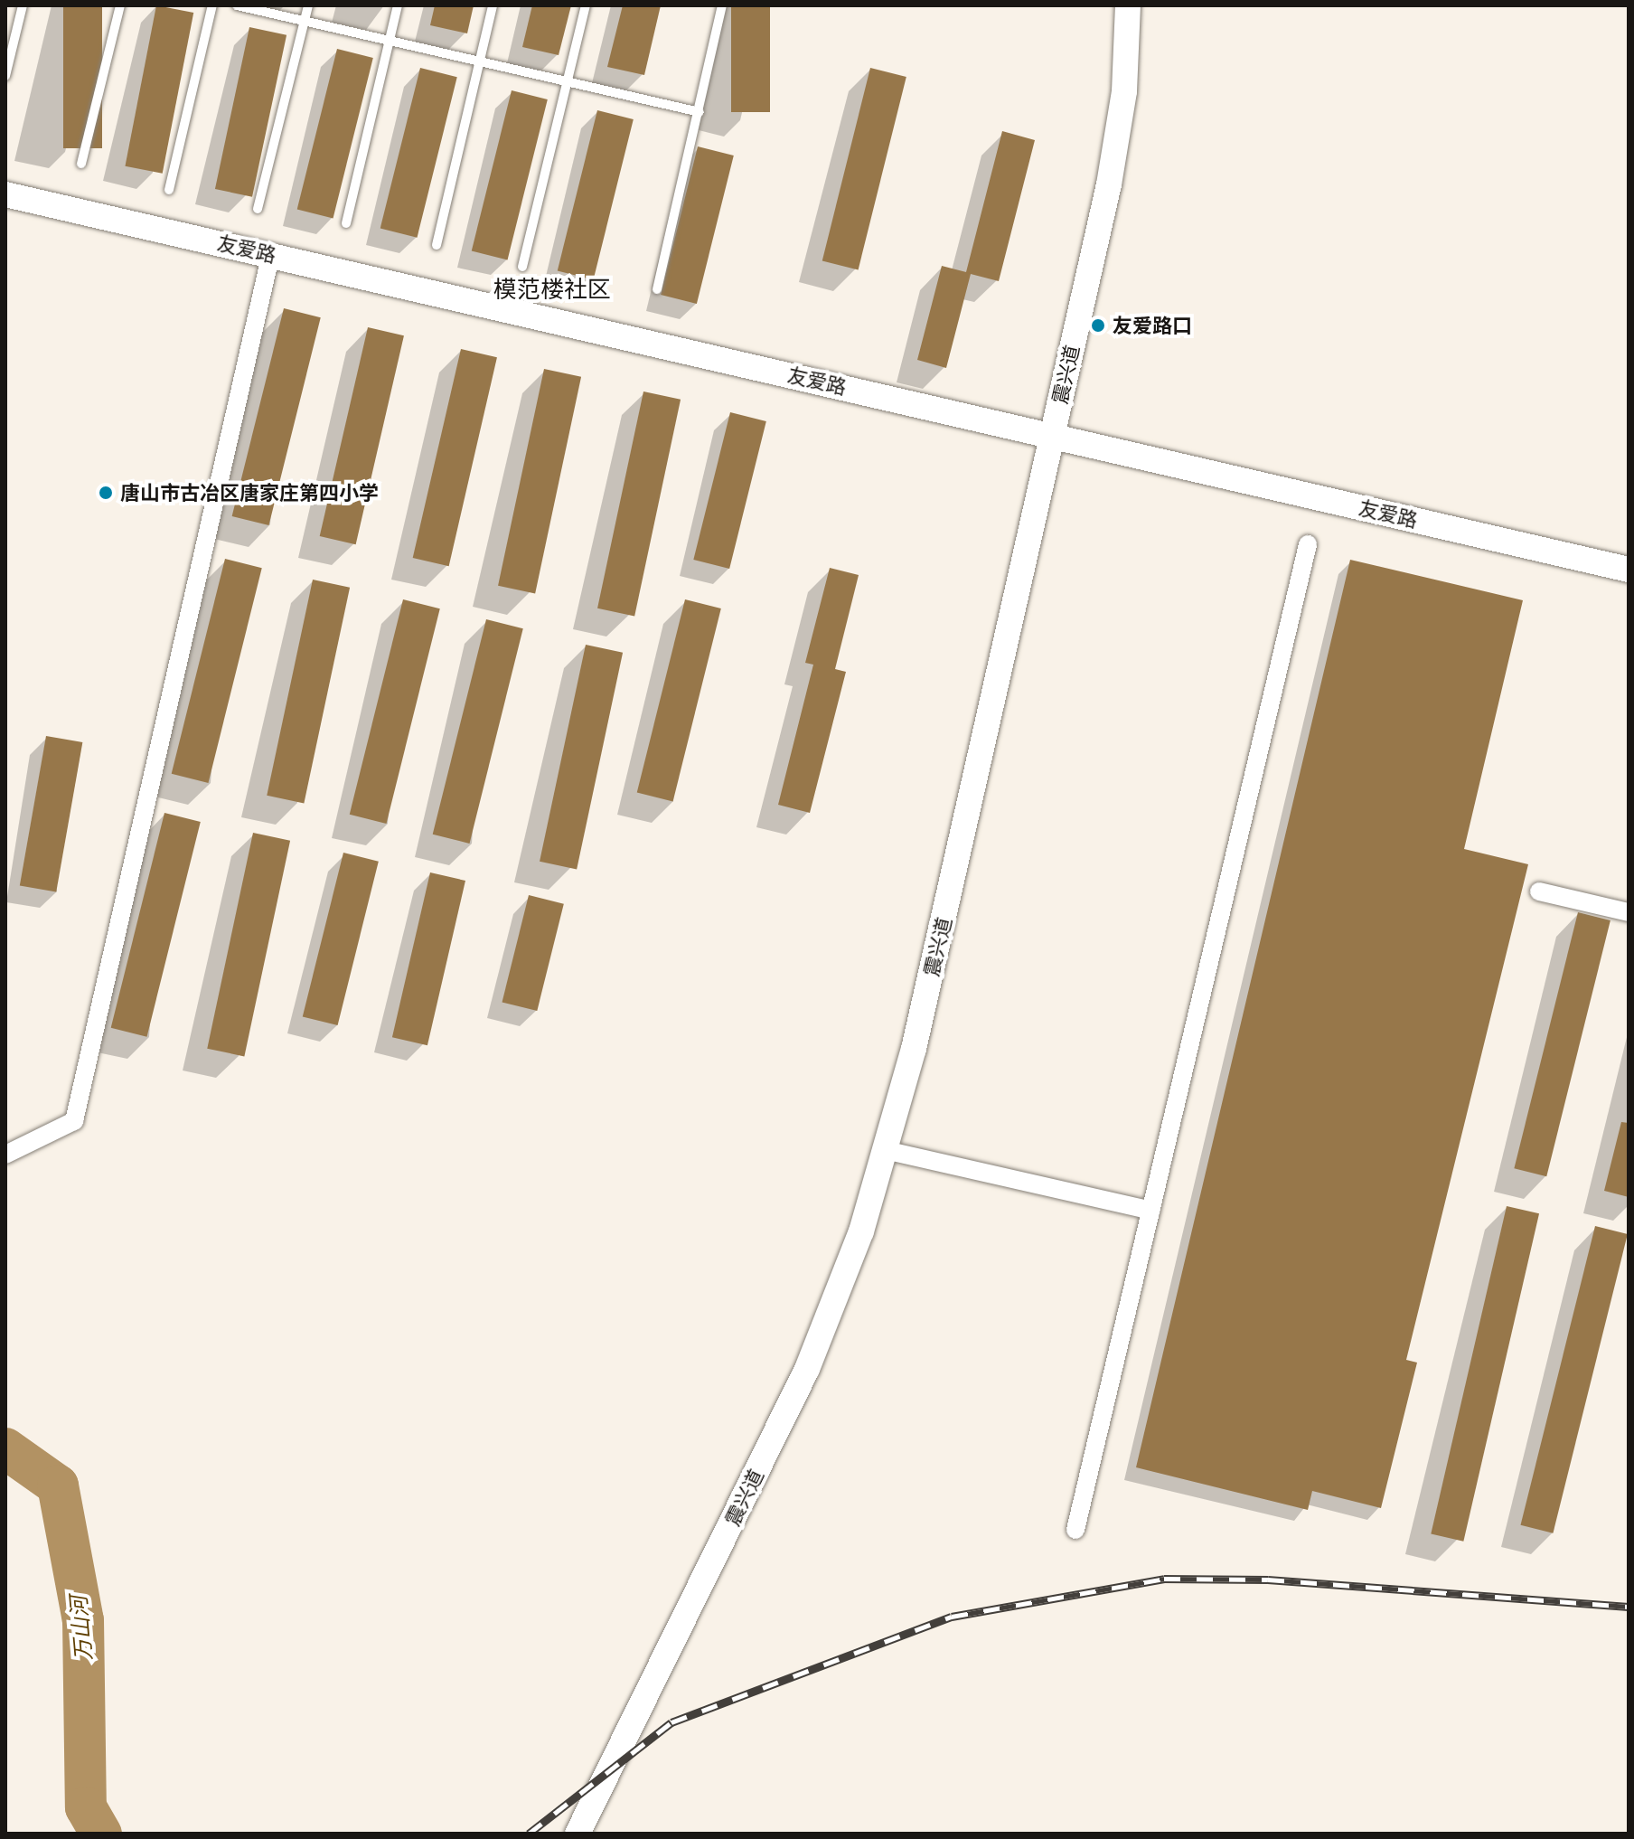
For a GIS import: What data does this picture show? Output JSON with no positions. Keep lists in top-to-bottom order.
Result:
{
  "streets": {
    "street": ["友爱路", "震兴道"]
  },
  "crossings": [
    ["友爱路", "震兴道"]
  ],
  "districts": ["模范楼社区"],
  "water": ["万山河"],
  "places": ["友爱路口", "唐山市古冶区唐家庄第四小学"]
}
